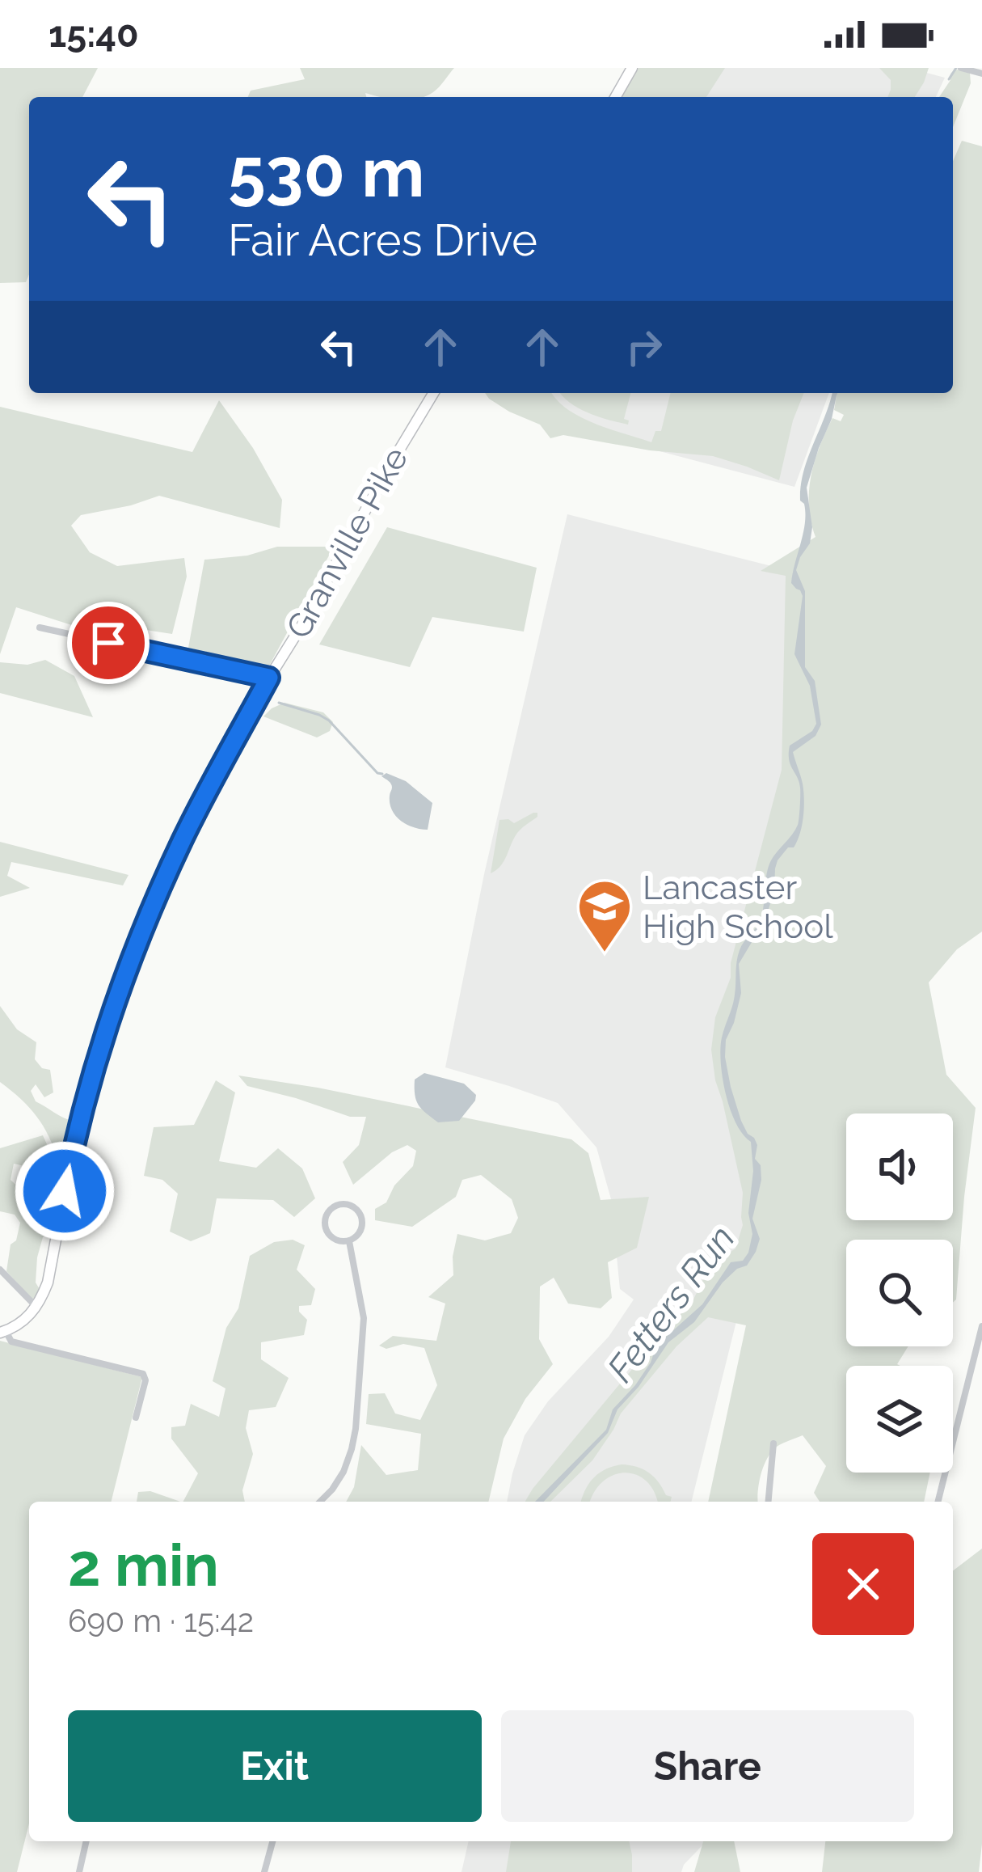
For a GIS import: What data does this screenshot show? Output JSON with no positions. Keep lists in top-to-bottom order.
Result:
{
  "streets": {
    "highway": ["Granville Pike"]
  },
  "water": ["Fetters Run"],
  "places": {
    "school or university": ["Lancaster High School"]
  },
  "page": {
    "status": "15:40",
    "turn": ["530 m", "Fair Acres Drive"],
    "heading": ["2 min", "690 m · 15:42"],
    "buttons": ["Exit", "Share"]
  }
}
